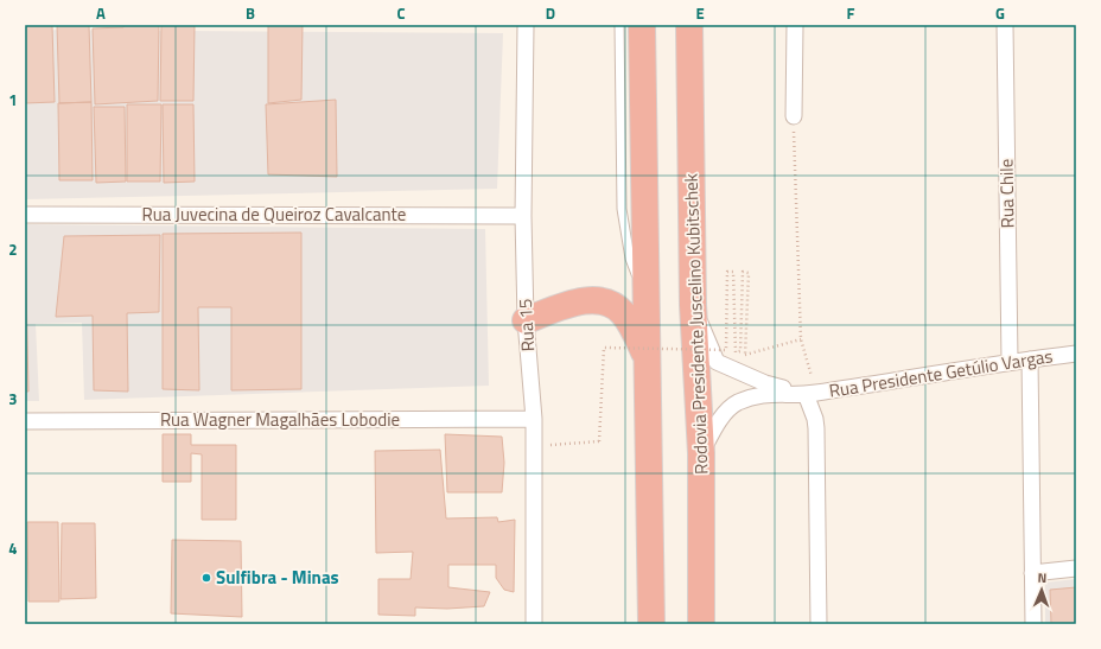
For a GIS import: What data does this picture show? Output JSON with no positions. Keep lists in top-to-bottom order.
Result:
{
  "streets": {
    "highway": ["Rodovia Presidente Juscelino Kubitschek"],
    "street": [
      "Rua Chile",
      "Rua Juvecina de Queiroz Cavalcante",
      "Rua 15",
      "Rua Presidente Getúlio Vargas",
      "Rua Wagner Magalhães Lobodie"
    ]
  },
  "crossings": [
    ["Rua Chile", "Rua Presidente Getúlio Vargas"],
    ["Rua Juvecina de Queiroz Cavalcante", "Rua 15"],
    ["Rodovia Presidente Juscelino Kubitschek", "Rua Presidente Getúlio Vargas"],
    ["Rua 15", "Rua Wagner Magalhães Lobodie"]
  ],
  "places": ["Sulfibra - Minas"],
  "north": "top",
  "grid": {
    "columns": [
      "A",
      "B",
      "C",
      "D",
      "E",
      "F",
      "G"
    ],
    "rows": [
      "1",
      "2",
      "3",
      "4"
    ]
  }
}
